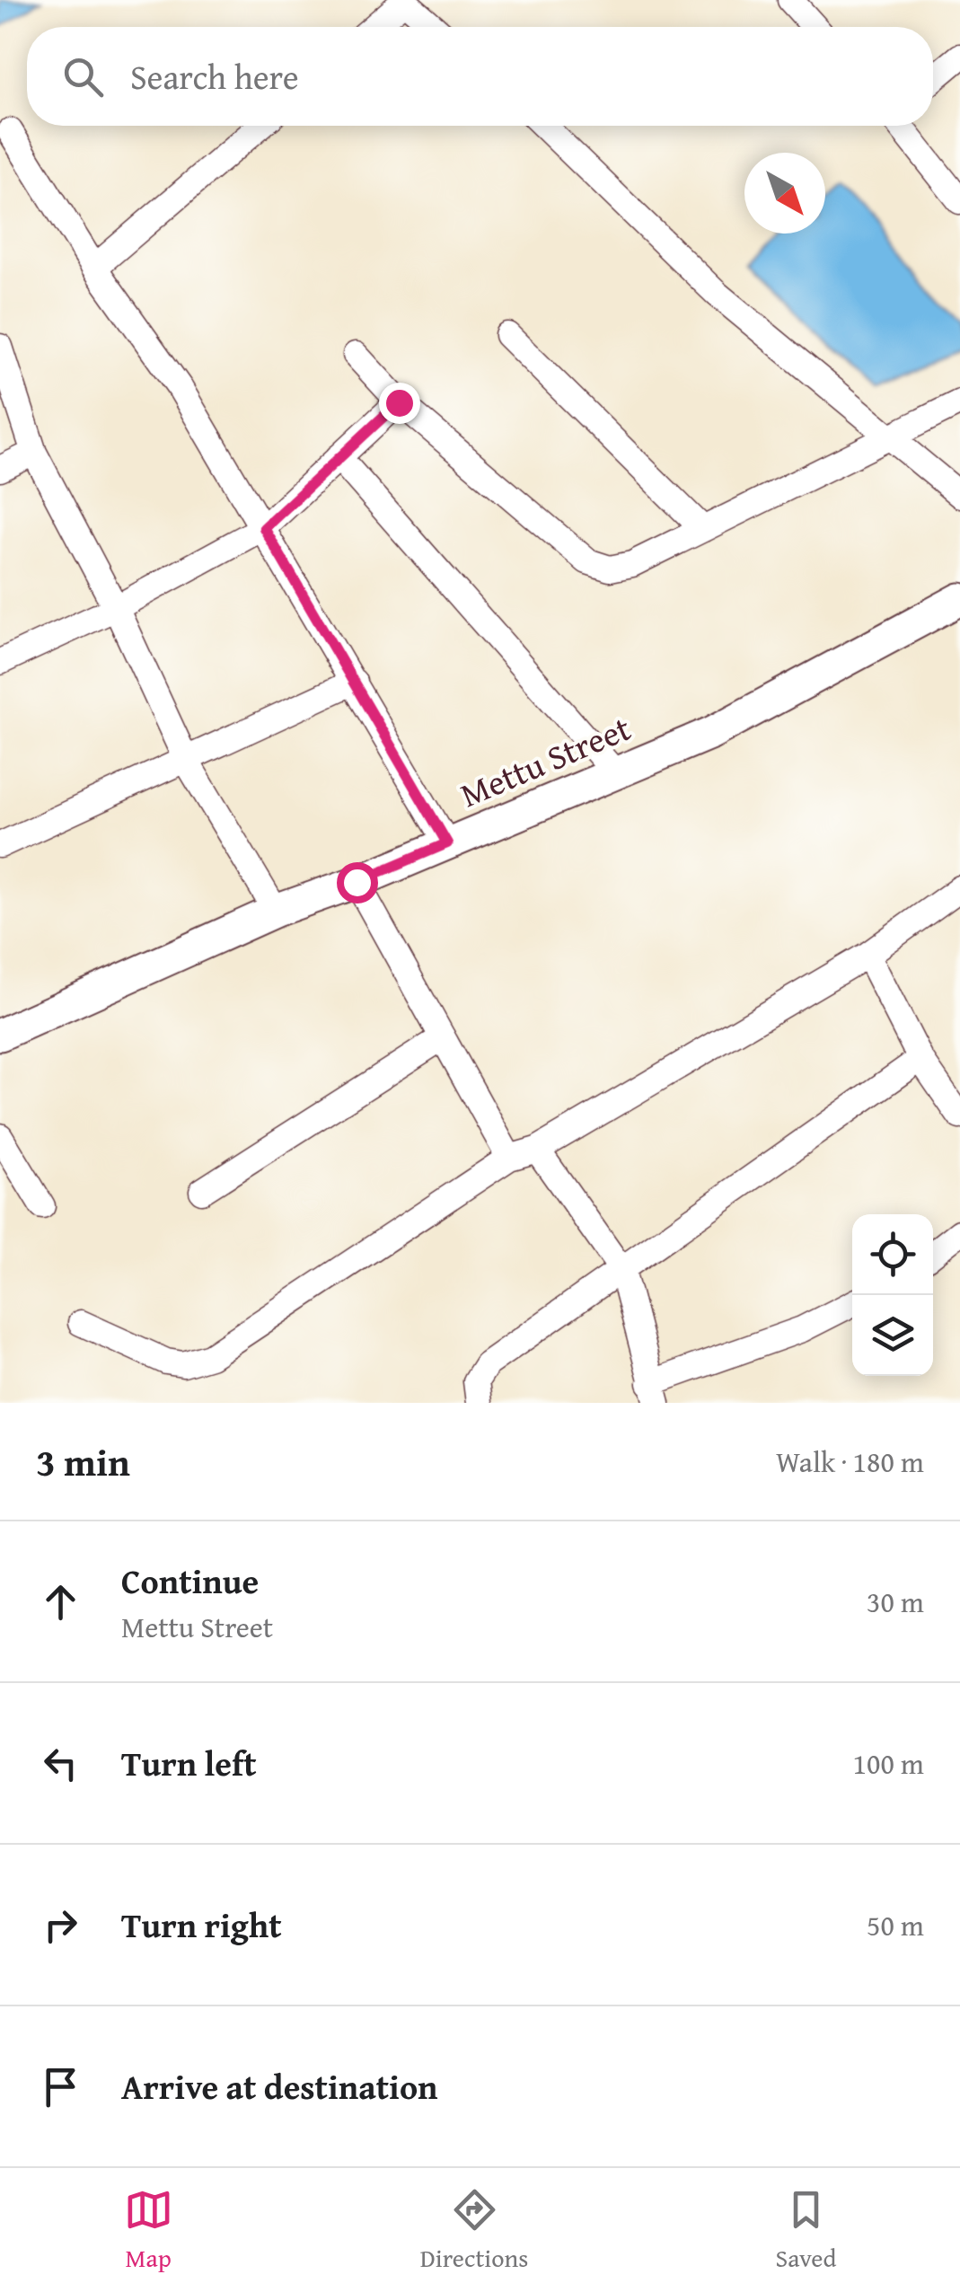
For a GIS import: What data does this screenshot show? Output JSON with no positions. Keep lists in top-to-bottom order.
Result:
{
  "streets": {
    "street": ["Mettu Street"]
  },
  "north": "bottom right",
  "page": {
    "search": "Search here",
    "heading": ["3 min", "Walk · 180 m"],
    "list": [
      ["Continue", "Mettu Street", "30 m"],
      ["Turn left", "100 m"],
      ["Turn right", "50 m"],
      "Arrive at destination"
    ],
    "nav": ["Map", "Directions", "Saved"]
  }
}
